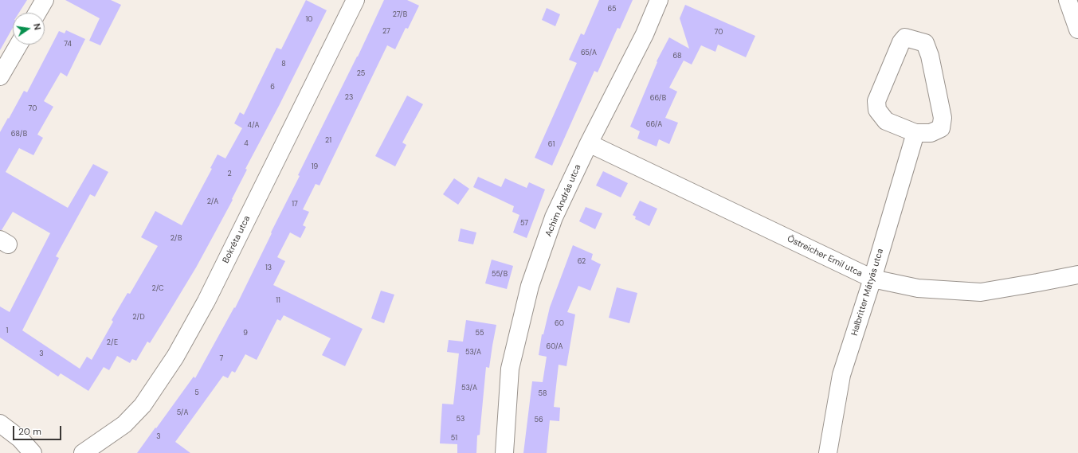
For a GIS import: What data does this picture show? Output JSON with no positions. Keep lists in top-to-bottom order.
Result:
{
  "streets": {
    "street": [
      "Achim András utca",
      "Bokréta utca",
      "Östreicher Emil utca",
      "Halbritter Mátyás utca"
    ]
  },
  "crossings": [
    ["Achim András utca", "Östreicher Emil utca"],
    ["Östreicher Emil utca", "Halbritter Mátyás utca"]
  ],
  "house_numbers": [
    "65",
    "27/B",
    "10",
    "27",
    "70",
    "74",
    "65/A",
    "68",
    "8",
    "25",
    "6",
    "23",
    "66/B",
    "70",
    "66/A",
    "4/A",
    "68/B",
    "21",
    "4",
    "61",
    "19",
    "2",
    "2/A",
    "17",
    "57",
    "2/B",
    "62",
    "13",
    "55/B",
    "2/C",
    "11",
    "2/D",
    "60",
    "1",
    "9",
    "55",
    "2/E",
    "60/A",
    "53/A",
    "3",
    "7",
    "53/A",
    "5",
    "58",
    "5/A",
    "53",
    "56",
    "3",
    "51"
  ],
  "scale_bar": "20 m",
  "north": "right"
}
